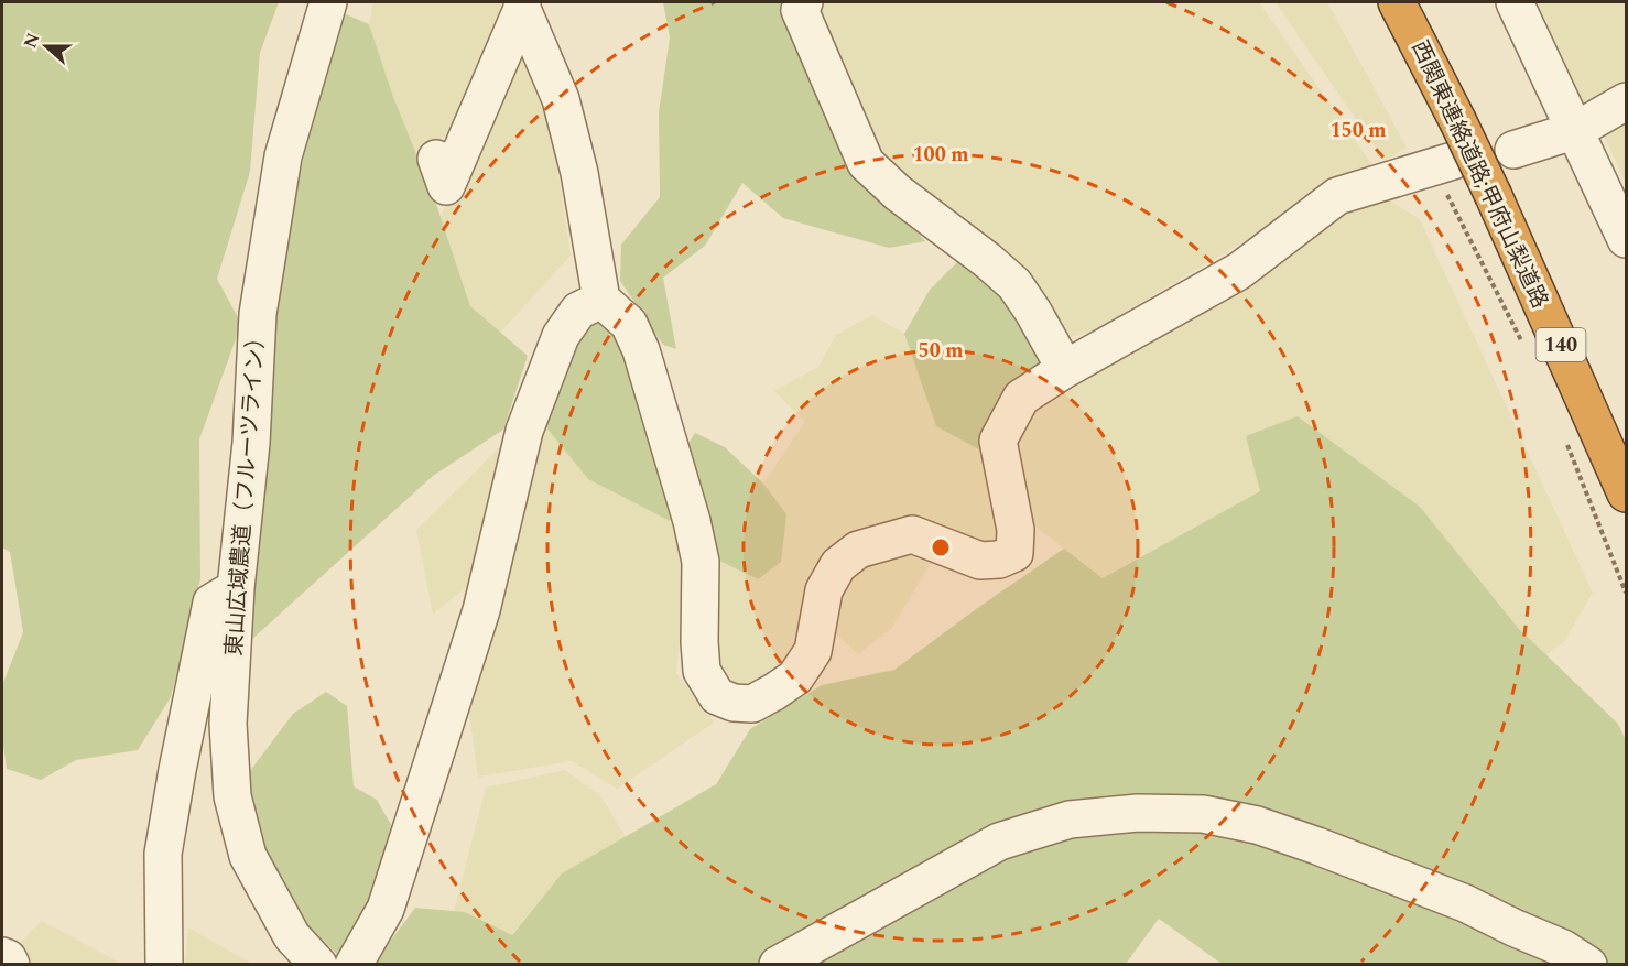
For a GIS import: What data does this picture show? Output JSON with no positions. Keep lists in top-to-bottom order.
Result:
{
  "streets": {
    "highway": ["西関東連絡道路;甲府山梨道路", "140"],
    "street": ["東山広域農道（フルーツライン）"]
  },
  "north": "left",
  "rings": ["150 m", "100 m", "50 m"]
}
